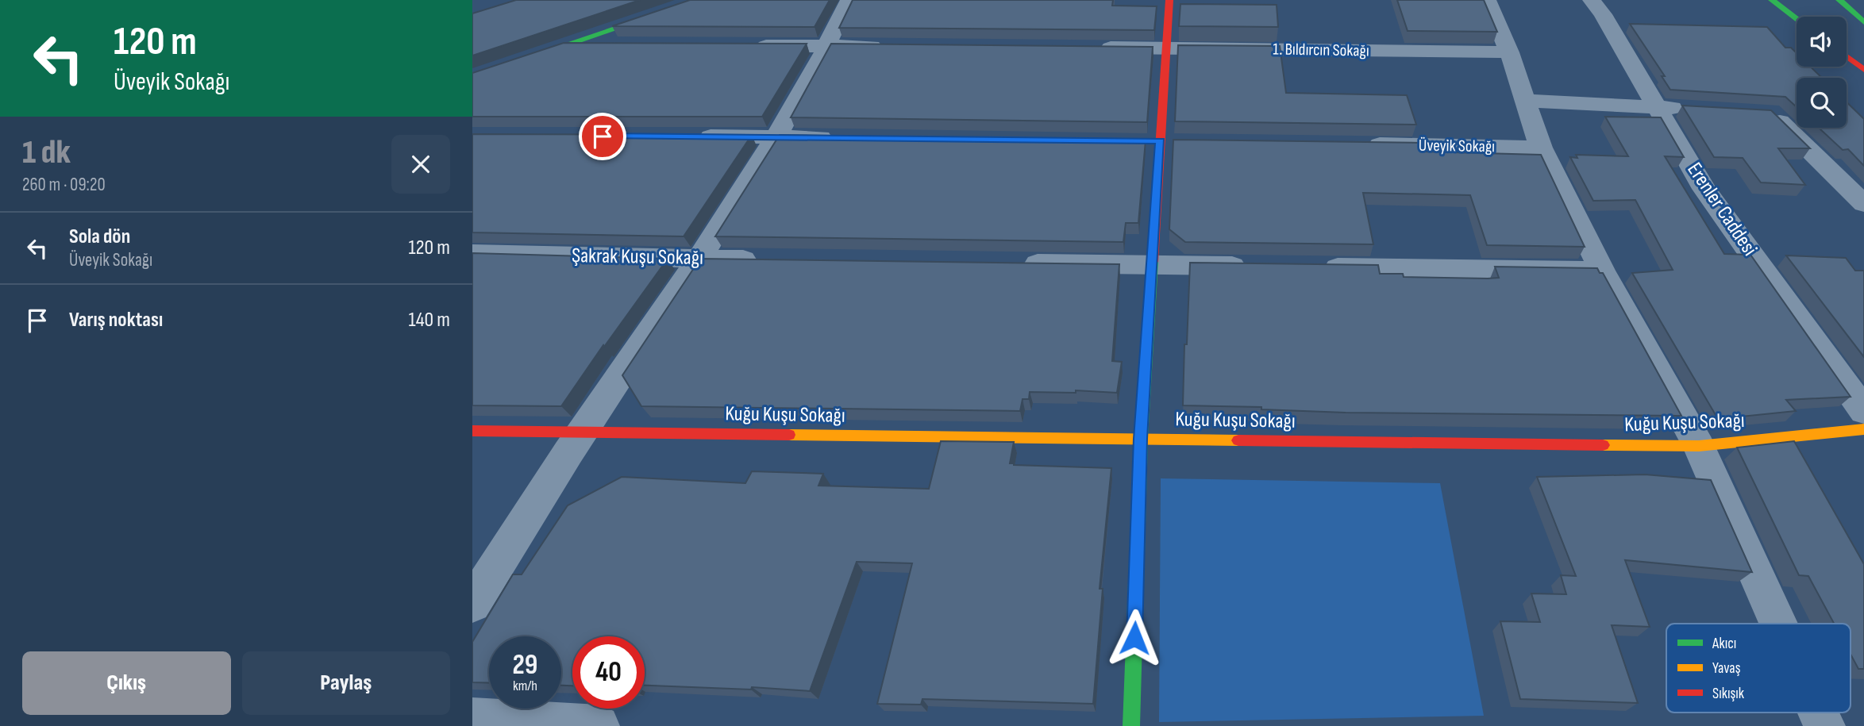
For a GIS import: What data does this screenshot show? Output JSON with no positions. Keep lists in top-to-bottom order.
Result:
{
  "streets": {
    "street": [
      "1. Bıldırcın Sokağı",
      "Üveyik Sokağı",
      "Erenler Caddesi",
      "Şakrak Kuşu Sokağı",
      "Kuğu Kuşu Sokağı"
    ]
  },
  "legend": ["Akıcı", "Yavaş", "Sıkışık"],
  "page": {
    "turn": ["120 m", "Üveyik Sokağı"],
    "heading": ["1 dk", "260 m · 09:20"],
    "list": [
      {
        "name": "Sola dön",
        "note": "Üveyik Sokağı",
        "value": "120 m"
      },
      {
        "name": "Varış noktası",
        "value": "140 m"
      }
    ],
    "speed": "29 km/h",
    "limit": "40",
    "buttons": ["Çıkış", "Paylaş"]
  }
}
